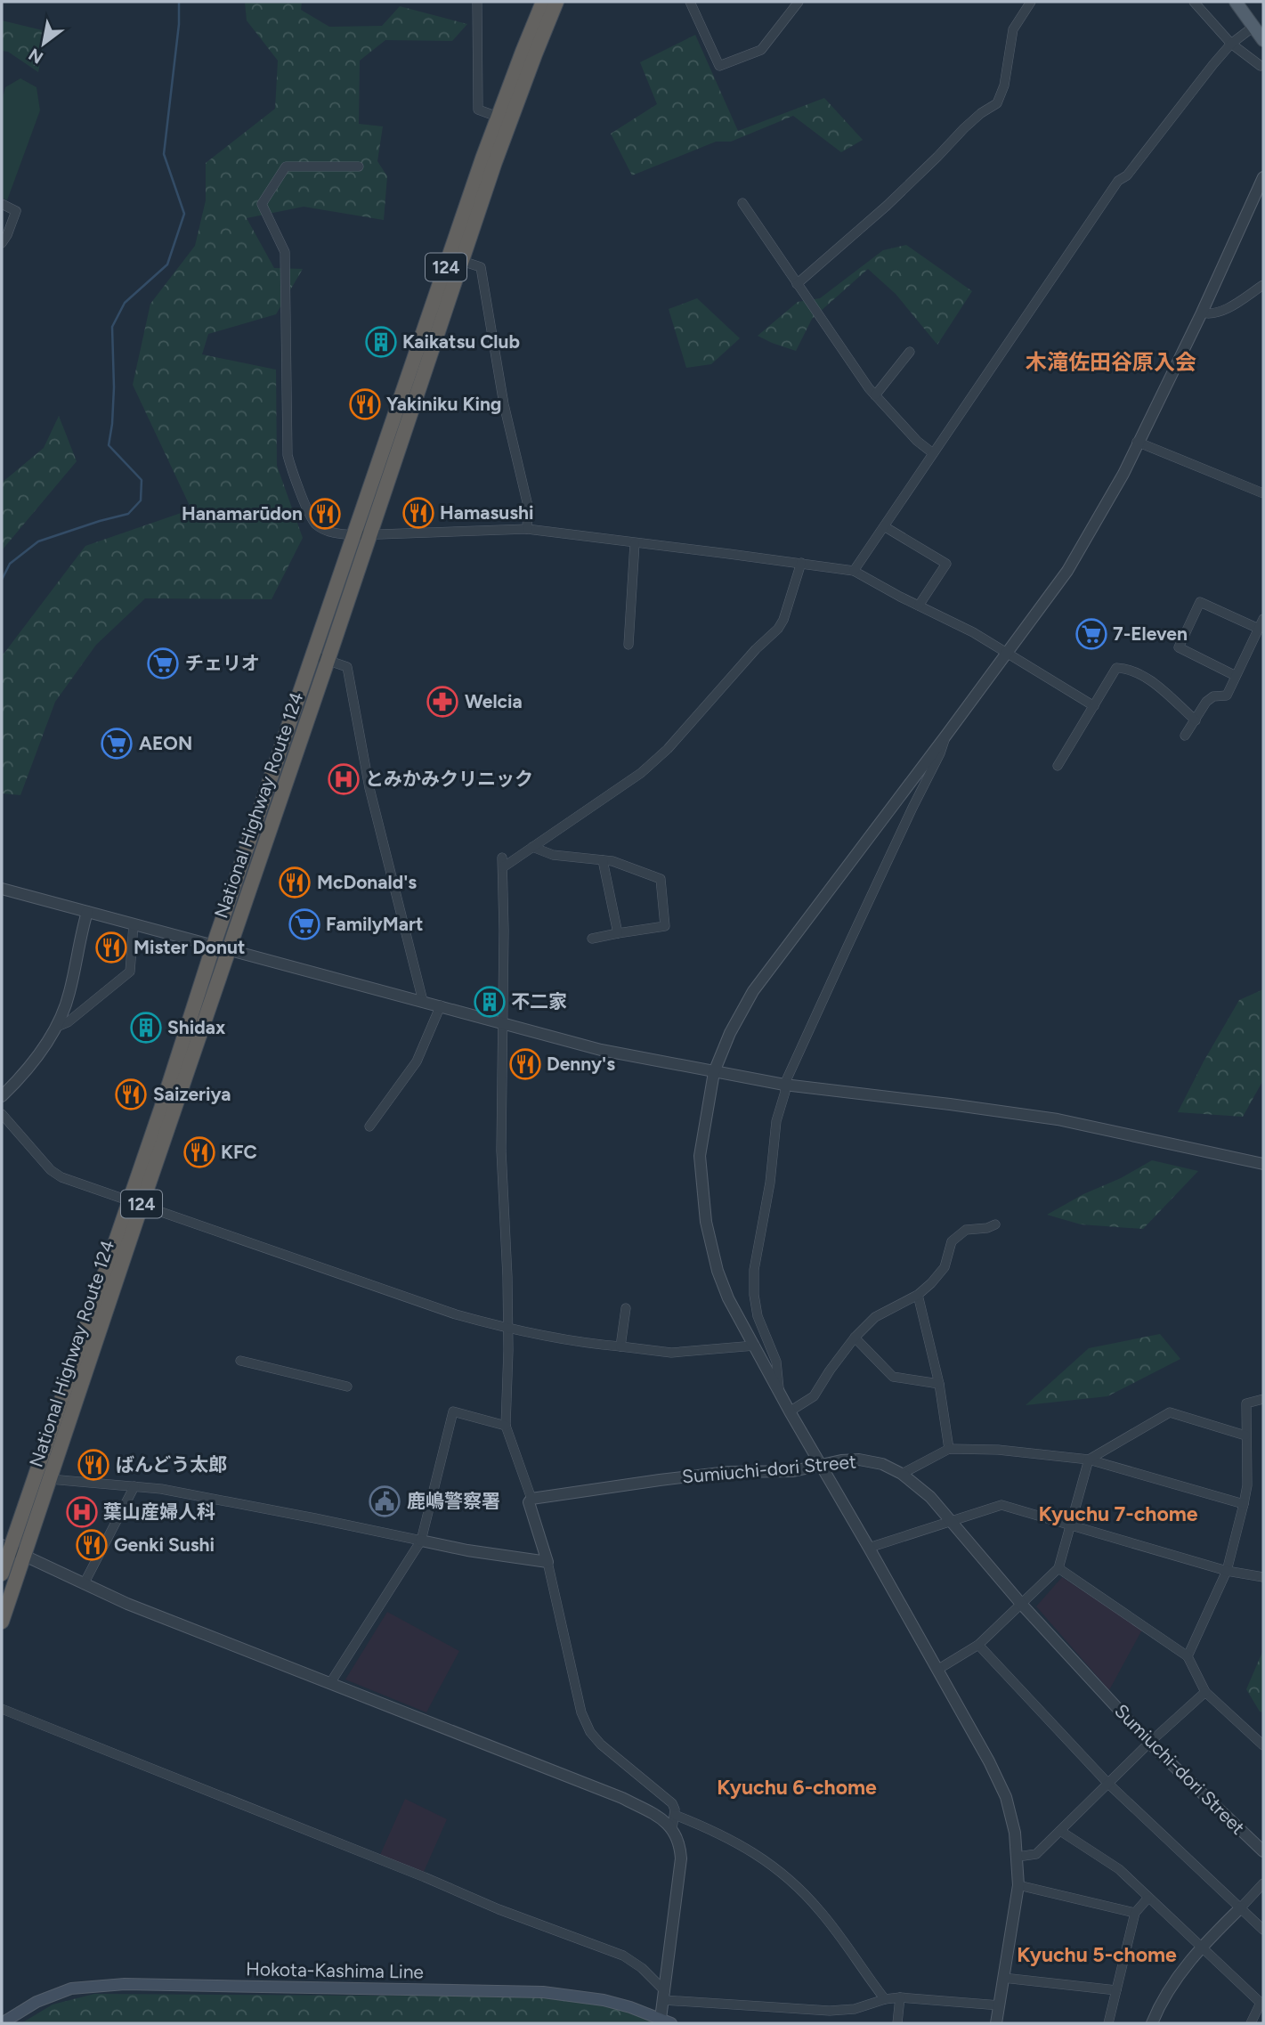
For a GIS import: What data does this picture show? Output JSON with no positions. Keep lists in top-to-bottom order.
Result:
{
  "streets": {
    "highway": ["124", "National Highway Route 124"],
    "main road": ["Hokota-Kashima Line"],
    "street": ["Sumiuchi-dori Street"]
  },
  "districts": [
    "木滝佐田谷原入会",
    "Kyuchu 7-chome",
    "Kyuchu 6-chome",
    "Kyuchu 5-chome"
  ],
  "places": {
    "building": ["Kaikatsu Club", "不二家", "Shidax"],
    "restaurant": [
      "Yakiniku King",
      "Hamasushi",
      "Hanamarūdon",
      "McDonald's",
      "Mister Donut",
      "Denny's",
      "Saizeriya",
      "KFC",
      "ばんどう太郎",
      "Genki Sushi"
    ],
    "supermarket": [
      "7-Eleven",
      "チェリオ",
      "AEON",
      "FamilyMart"
    ],
    "pharmacy": ["Welcia"],
    "hospital": ["とみかみクリニック", "葉山産婦人科"],
    "public building": ["鹿嶋警察署"]
  },
  "north": "bottom left"
}
